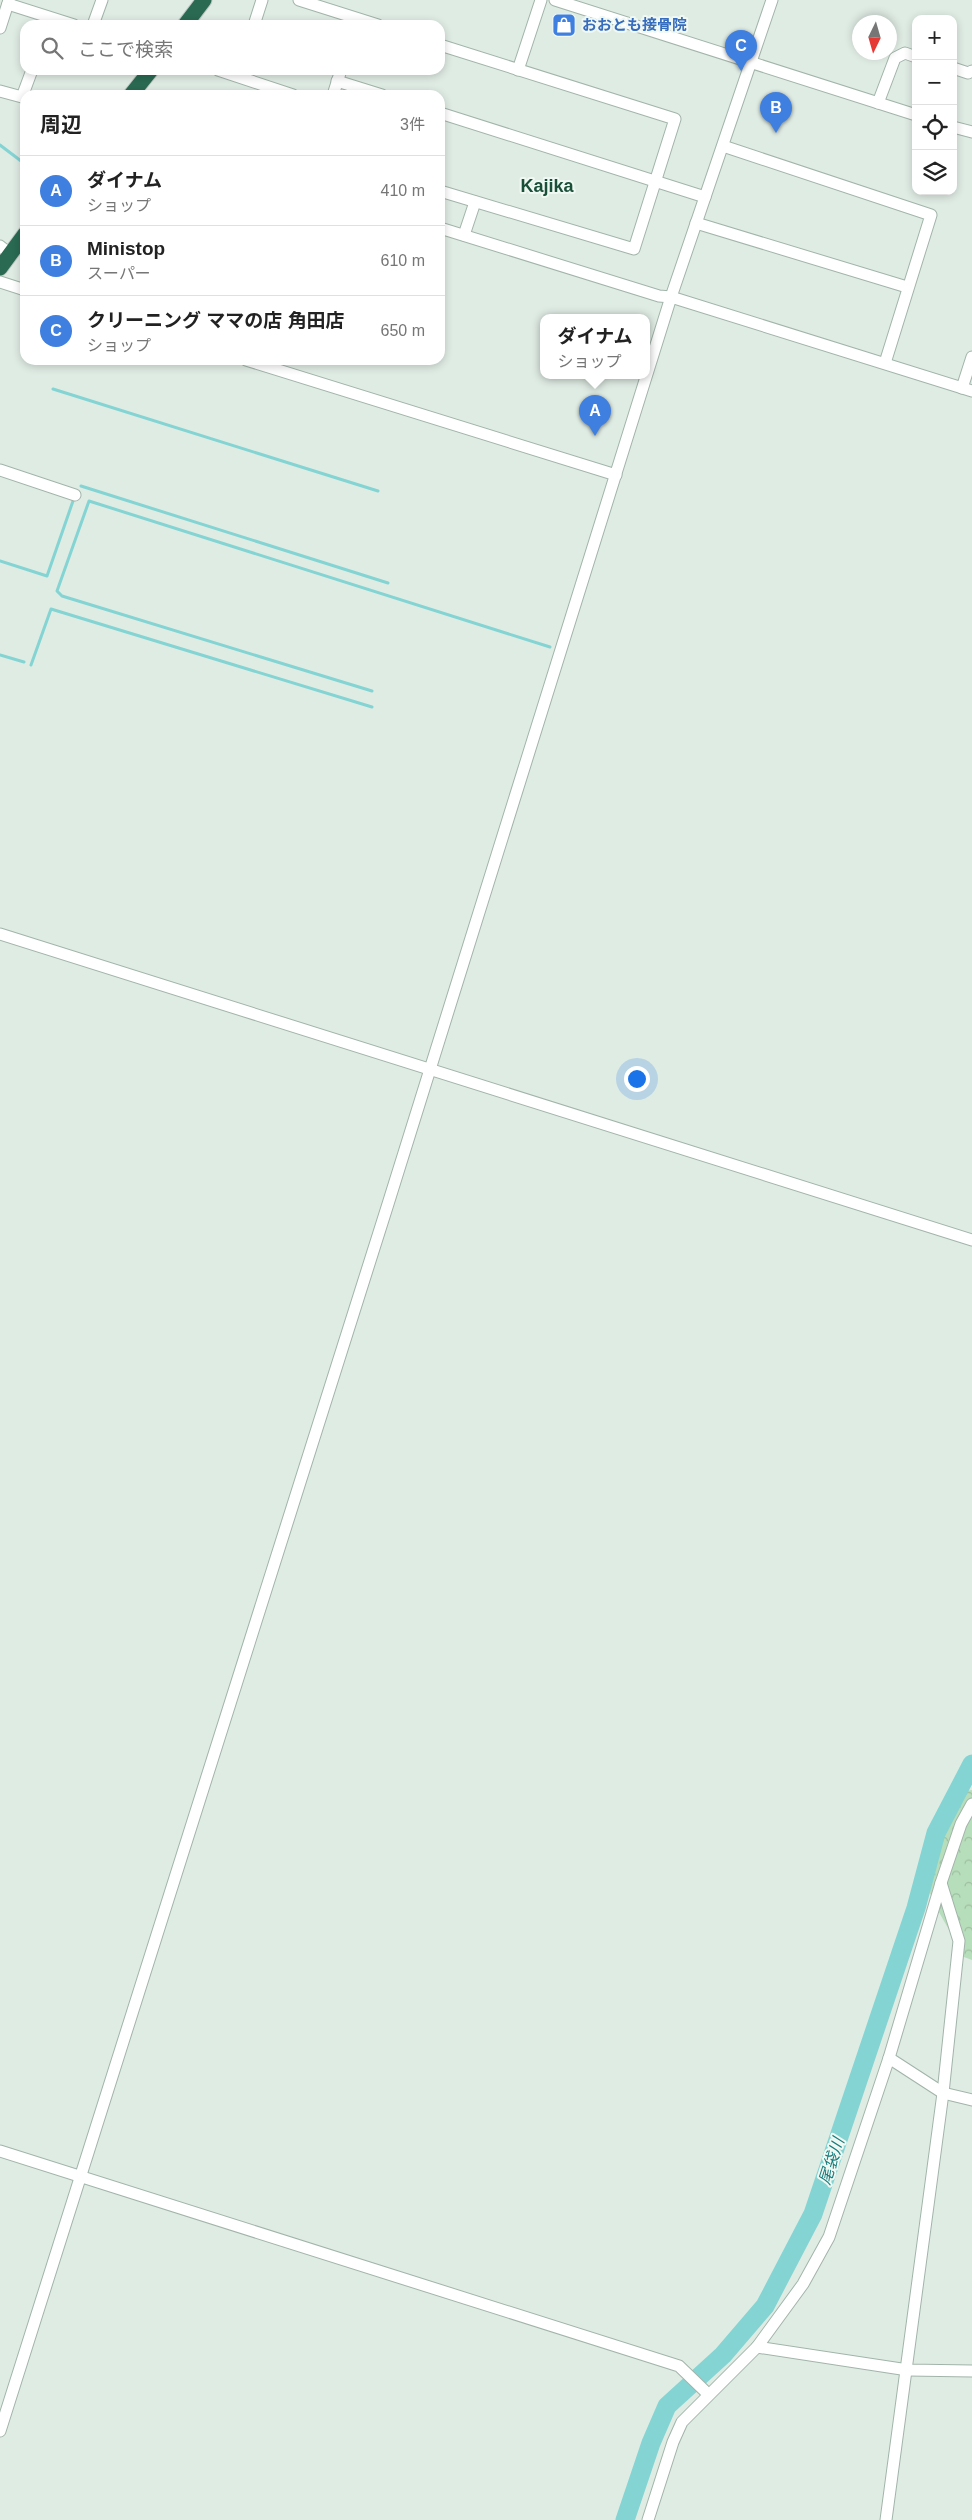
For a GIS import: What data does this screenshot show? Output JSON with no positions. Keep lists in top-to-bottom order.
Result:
{
  "districts": ["Kajika"],
  "water": ["尾袋川"],
  "places": {
    "shop": ["おおとも接骨院"]
  },
  "north": "bottom",
  "page": {
    "map_buttons": ["+", "−"],
    "search": "ここで検索",
    "pins": ["C", "B", "A"],
    "heading": ["周辺", "3件"],
    "list": [
      {
        "mark": "A",
        "name": "ダイナム",
        "note": "ショップ",
        "value": "410 m"
      },
      {
        "mark": "B",
        "name": "Ministop",
        "note": "スーパー",
        "value": "610 m"
      },
      {
        "mark": "C",
        "name": "クリーニング ママの店 角田店",
        "note": "ショップ",
        "value": "650 m"
      }
    ],
    "popup": ["ダイナム", "ショップ"]
  }
}
